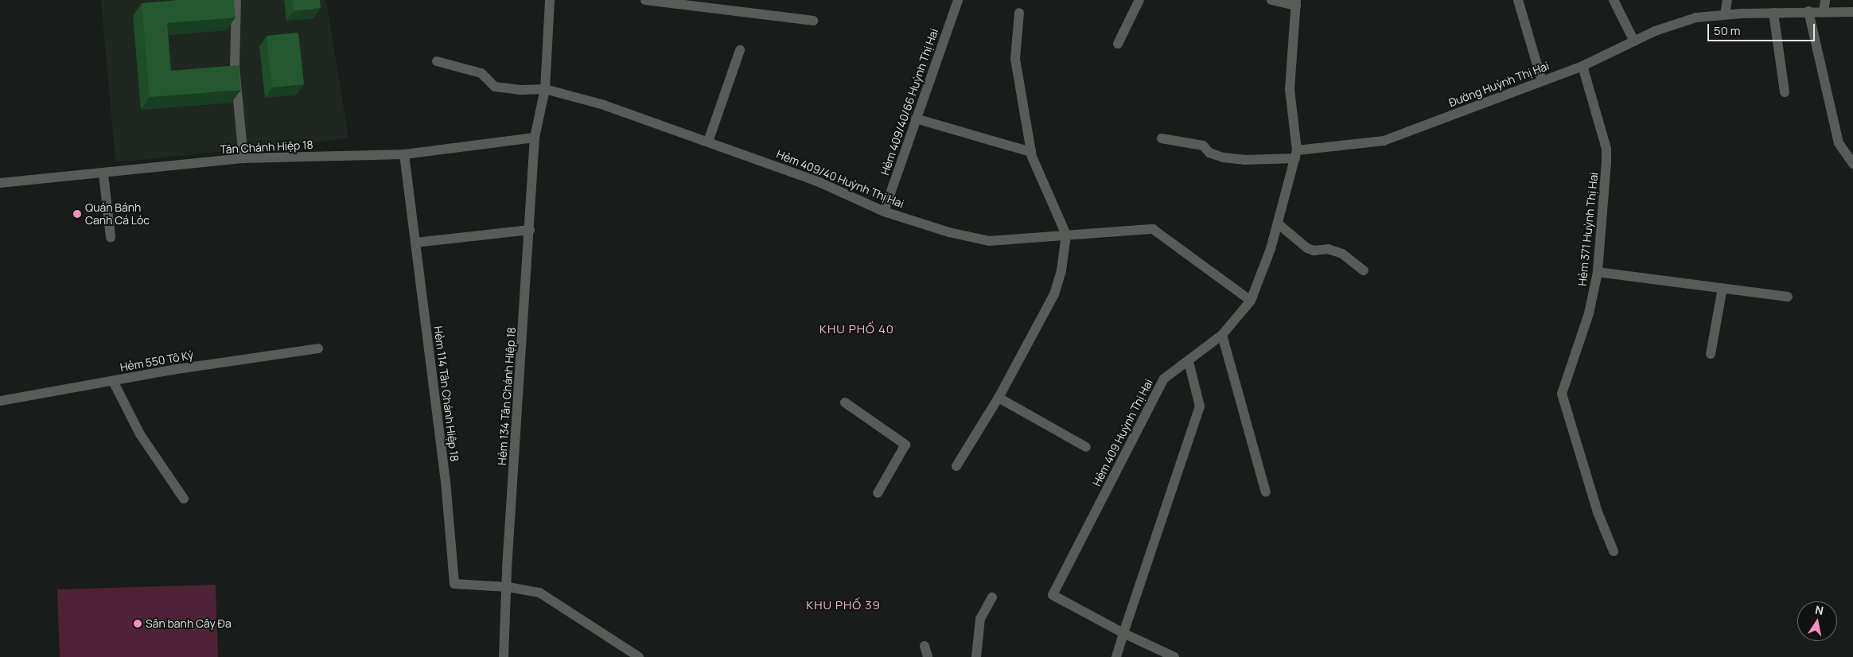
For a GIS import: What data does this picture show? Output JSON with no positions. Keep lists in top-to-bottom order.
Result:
{
  "streets": {
    "street": [
      "Đường Huỳnh Thị Hai",
      "Hẻm 409/40/66 Huỳnh Thị Hai",
      "Tân Chánh Hiệp 18",
      "Hẻm 409/40 Huỳnh Thị Hai",
      "Hẻm 371 Huỳnh Thị Hai",
      "Hẻm 550 Tô Ký",
      "Hẻm 114 Tân Chánh Hiệp 18",
      "Hẻm 134 Tân Chánh Hiệp 18",
      "Hẻm 409 Huỳnh Thị Hai"
    ]
  },
  "crossings": [
    ["Đường Huỳnh Thị Hai", "Hẻm 371 Huỳnh Thị Hai"],
    ["Đường Huỳnh Thị Hai", "Hẻm 409 Huỳnh Thị Hai"],
    ["Hẻm 409/40/66 Huỳnh Thị Hai", "Hẻm 409/40 Huỳnh Thị Hai"],
    ["Tân Chánh Hiệp 18", "Hẻm 114 Tân Chánh Hiệp 18"],
    ["Tân Chánh Hiệp 18", "Hẻm 134 Tân Chánh Hiệp 18"],
    ["Hẻm 409/40 Huỳnh Thị Hai", "Hẻm 134 Tân Chánh Hiệp 18"],
    ["Hẻm 409/40 Huỳnh Thị Hai", "Hẻm 409 Huỳnh Thị Hai"],
    ["Hẻm 114 Tân Chánh Hiệp 18", "Hẻm 134 Tân Chánh Hiệp 18"]
  ],
  "districts": ["KHU PHỐ 40", "KHU PHỐ 39"],
  "places": ["Quán Bánh Canh Cá Lóc", "Sân banh Cây Đa"],
  "scale_bar": "50 m",
  "north": "top"
}
